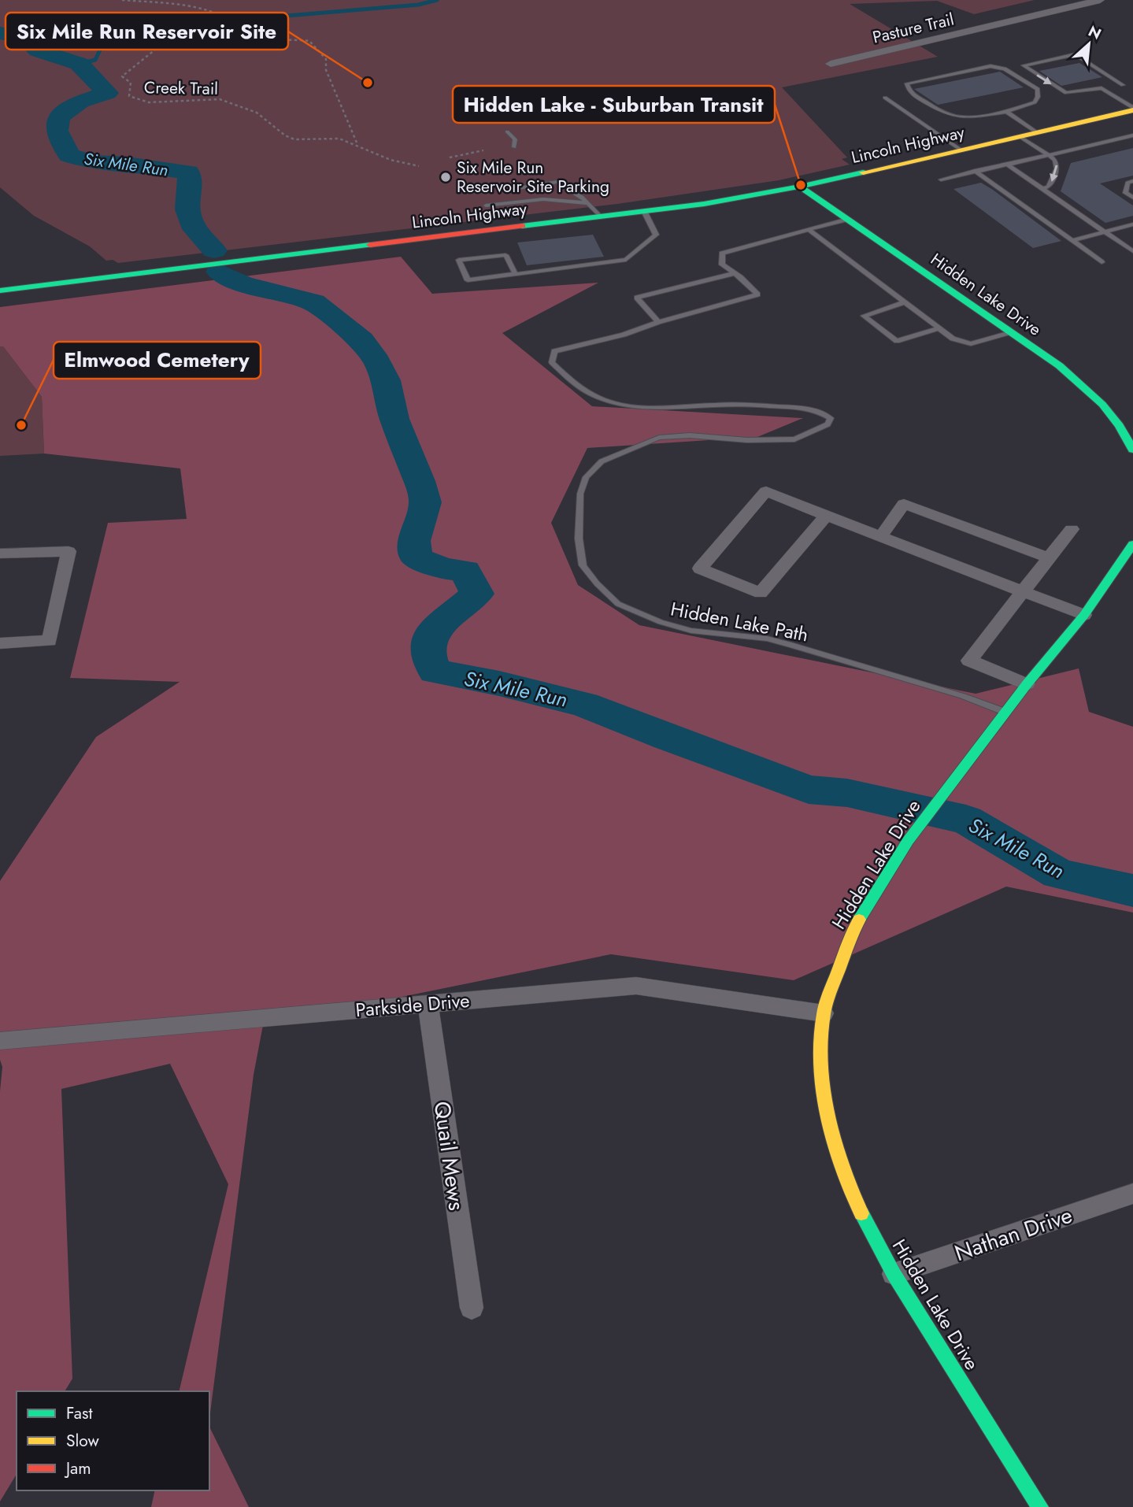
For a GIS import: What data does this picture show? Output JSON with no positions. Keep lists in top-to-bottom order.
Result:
{
  "streets": {
    "street": [
      "Pasture Trail",
      "Lincoln Highway",
      "Hidden Lake Drive",
      "Parkside Drive",
      "Quail Mews",
      "Nathan Drive"
    ],
    "lane": ["Hidden Lake Path"],
    "path": ["Creek Trail"]
  },
  "crossings": [
    ["Lincoln Highway", "Hidden Lake Drive"],
    ["Hidden Lake Drive", "Hidden Lake Path"],
    ["Hidden Lake Drive", "Parkside Drive"],
    ["Hidden Lake Drive", "Nathan Drive"],
    ["Parkside Drive", "Quail Mews"]
  ],
  "water": ["Six Mile Run"],
  "places": [
    "Six Mile Run Reservoir Site",
    "Six Mile Run Reservoir Site Parking",
    "Hidden Lake - Suburban Transit",
    "Elmwood Cemetery"
  ],
  "legend": ["Fast", "Slow", "Jam"],
  "north": "top right"
}
